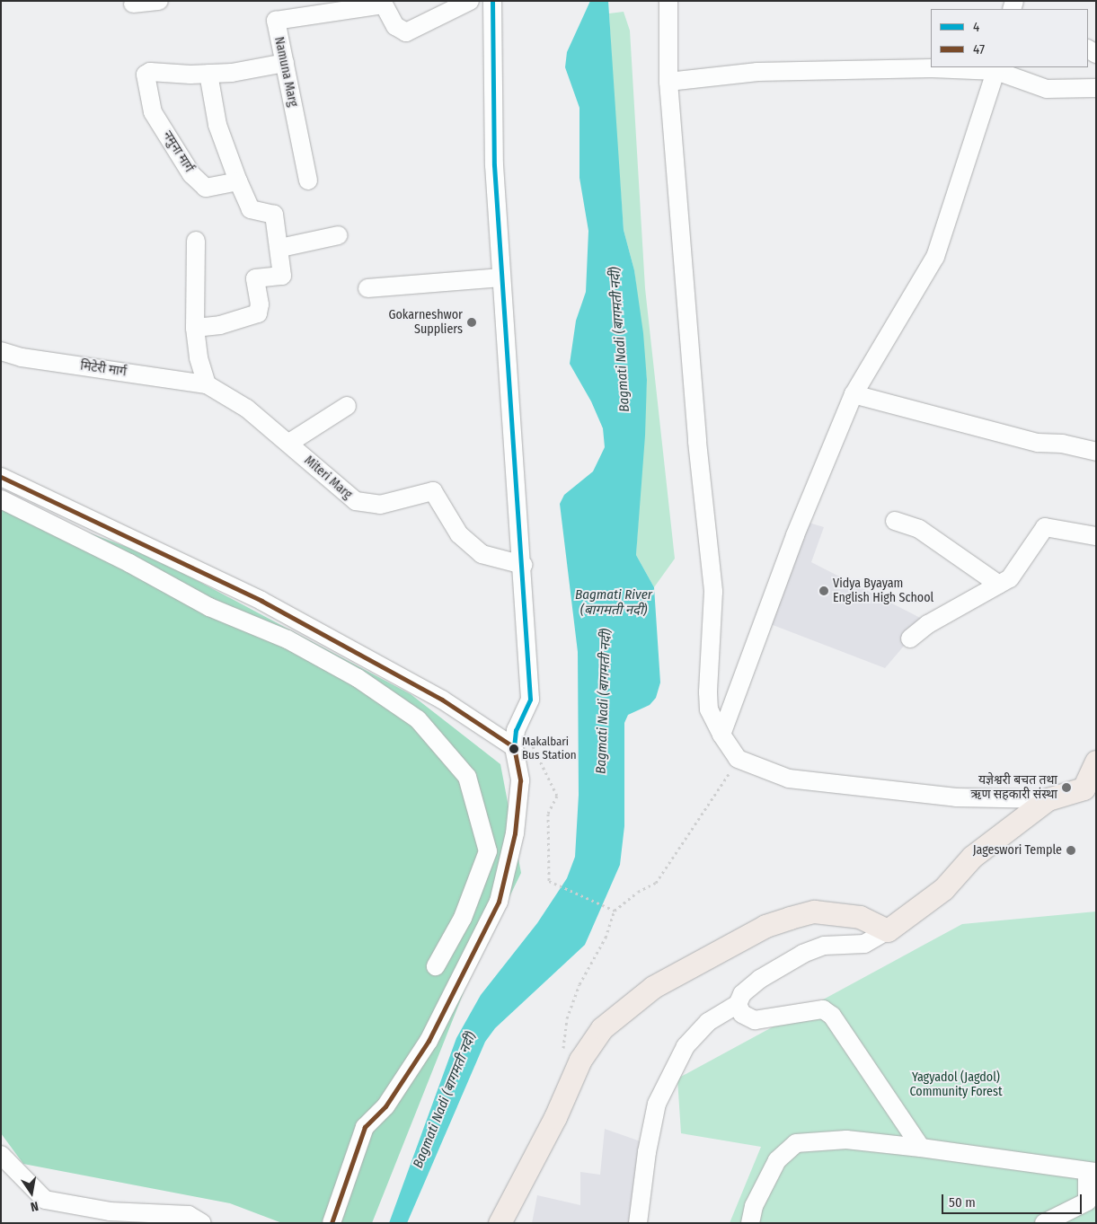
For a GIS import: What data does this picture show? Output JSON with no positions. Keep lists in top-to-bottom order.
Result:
{
  "streets": {
    "street": [
      "Namuna Marg",
      "नमुना मार्ग",
      "मिटेरी मार्ग",
      "Miteri Marg"
    ]
  },
  "crossings": [
    ["Namuna Marg", "नमुना मार्ग"],
    ["मिटेरी मार्ग", "Miteri Marg"]
  ],
  "water": ["Bagmati Nadi (बागमती नदी)", "Bagmati River (बागमती नदी)"],
  "parks": ["Yagyadol (Jagdol) Community Forest"],
  "places": [
    "Gokarneshwor Suppliers",
    "Vidya Byayam English High School",
    "Makalbari Bus Station",
    "यज्ञेश्वरी बचत तथा ऋण सहकारी संस्था",
    "Jageswori Temple"
  ],
  "lines": ["transit line 4", "transit line 47"],
  "legend": ["4", "47"],
  "scale_bar": "50 m",
  "north": "bottom"
}
